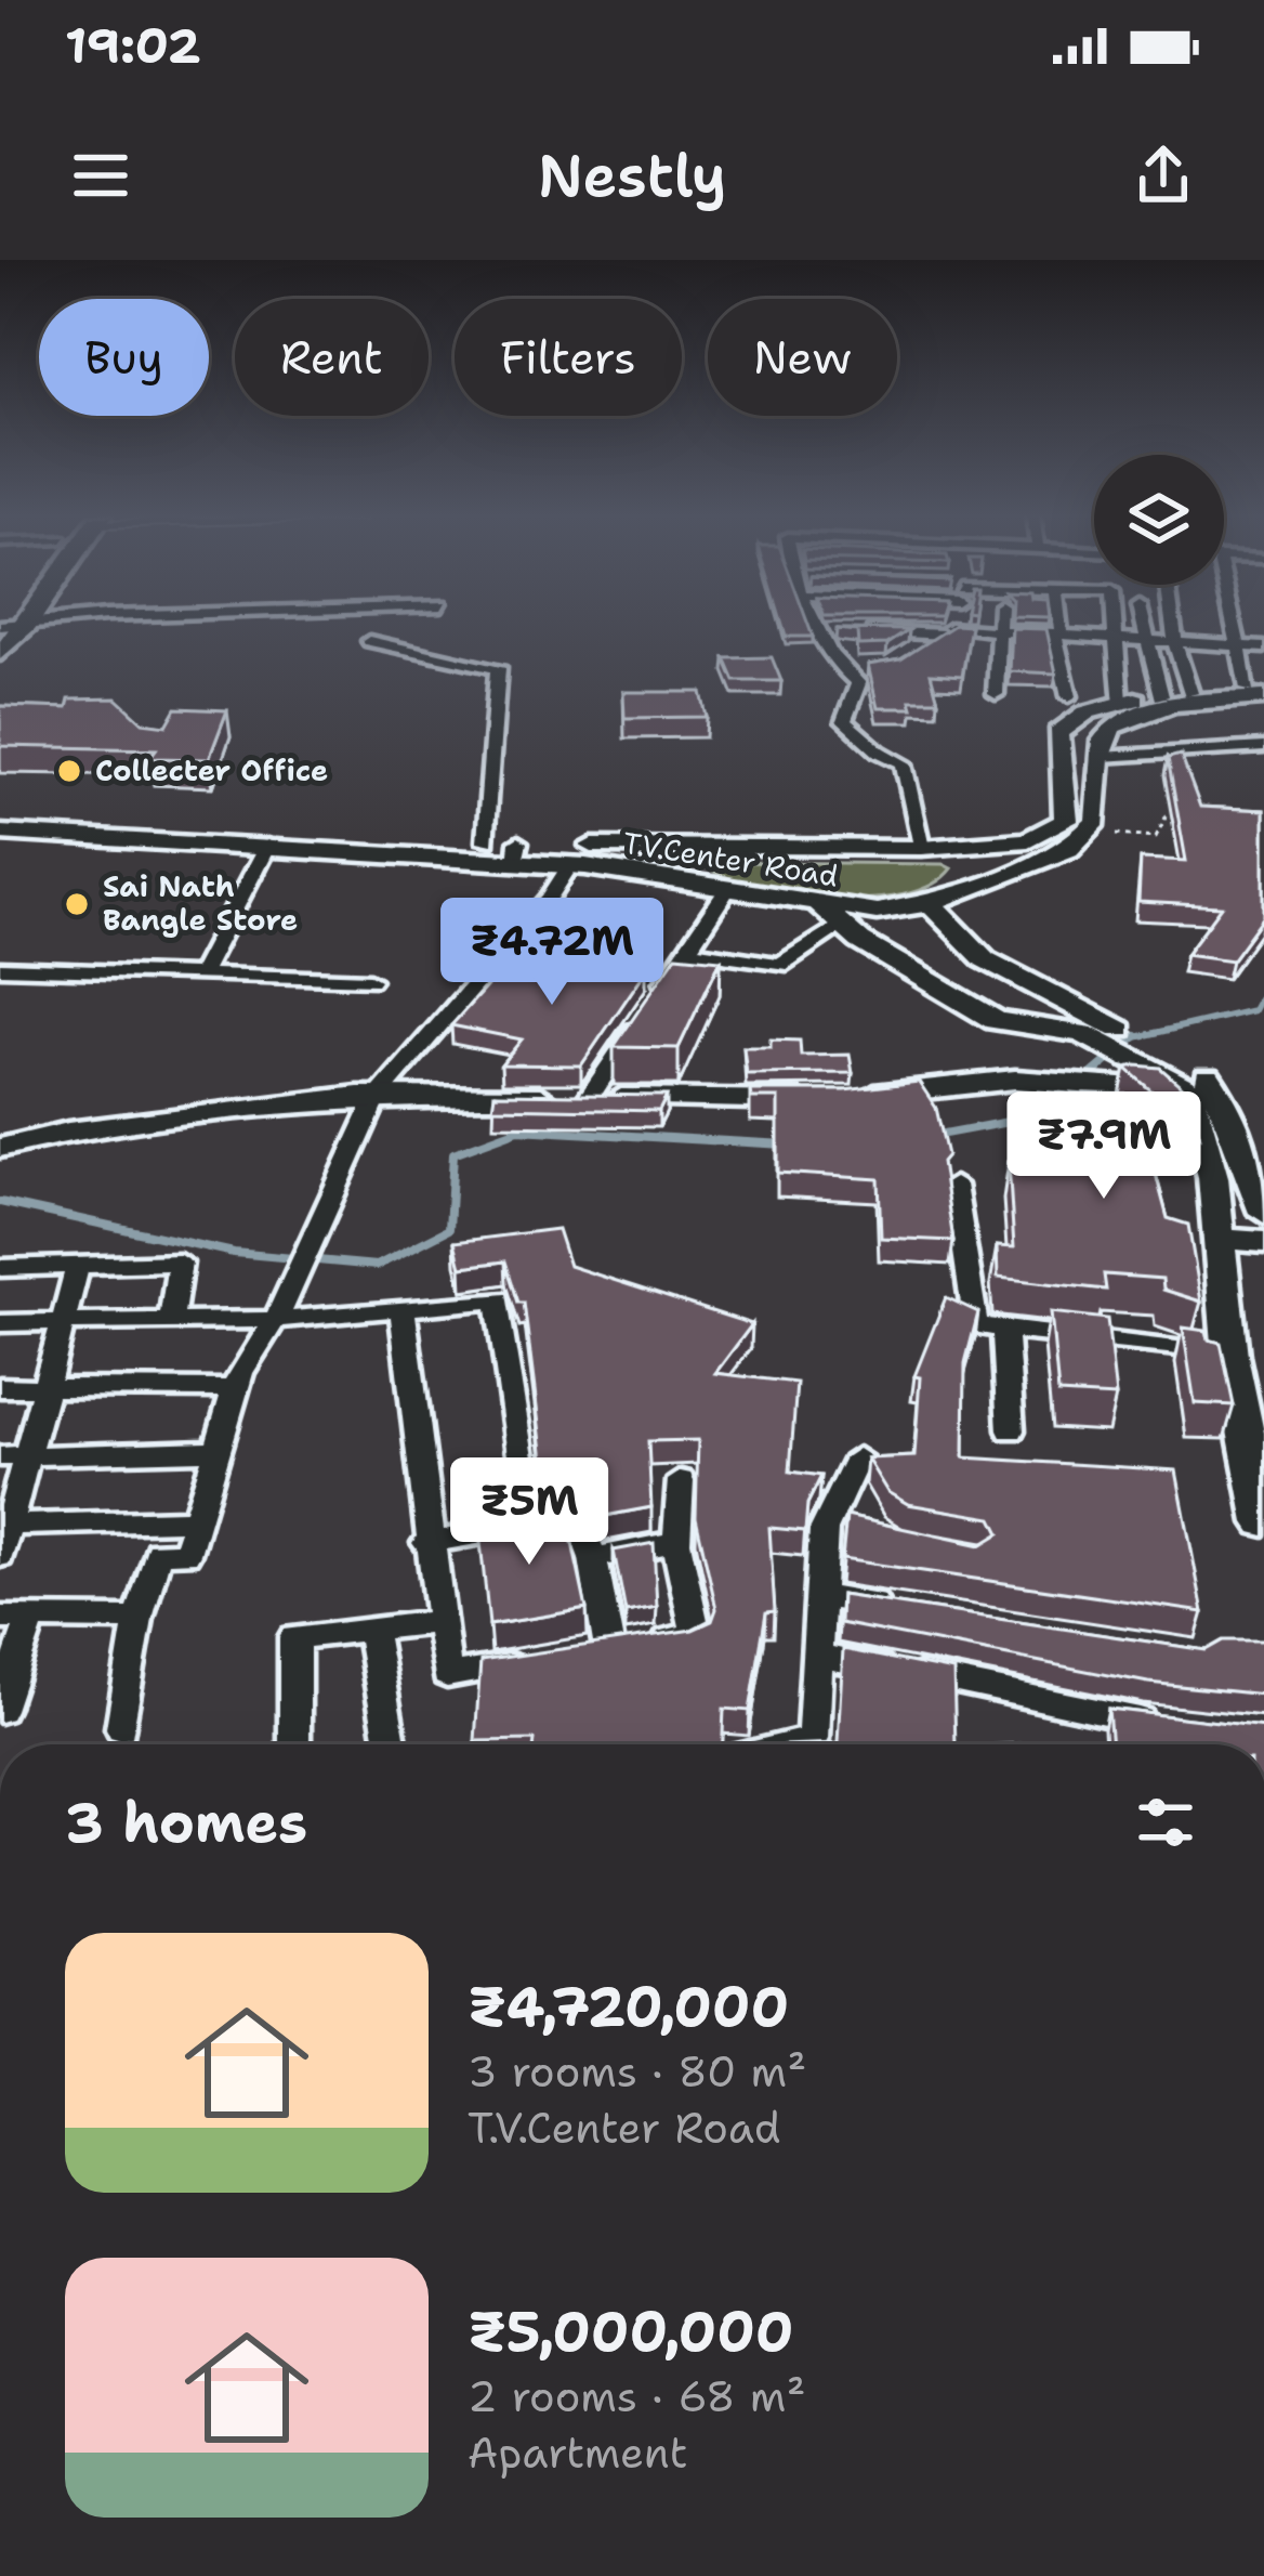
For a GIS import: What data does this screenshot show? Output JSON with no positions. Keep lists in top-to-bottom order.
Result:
{
  "streets": {
    "street": ["T.V.Center Road"]
  },
  "places": ["Collecter Office", "Sai Nath Bangle Store"],
  "page": {
    "status": "19:02",
    "header": "Nestly",
    "chip": [
      "Buy",
      "Rent",
      "Filters",
      "New"
    ],
    "price": ["₹4.72M", "₹7.9M", "₹5M"],
    "heading": "3 homes",
    "list": [
      {
        "name": "₹4,720,000",
        "note": "3 rooms · 80 m² · T.V.Center Road"
      },
      {
        "name": "₹5,000,000",
        "note": "2 rooms · 68 m² · Apartment"
      }
    ]
  }
}
